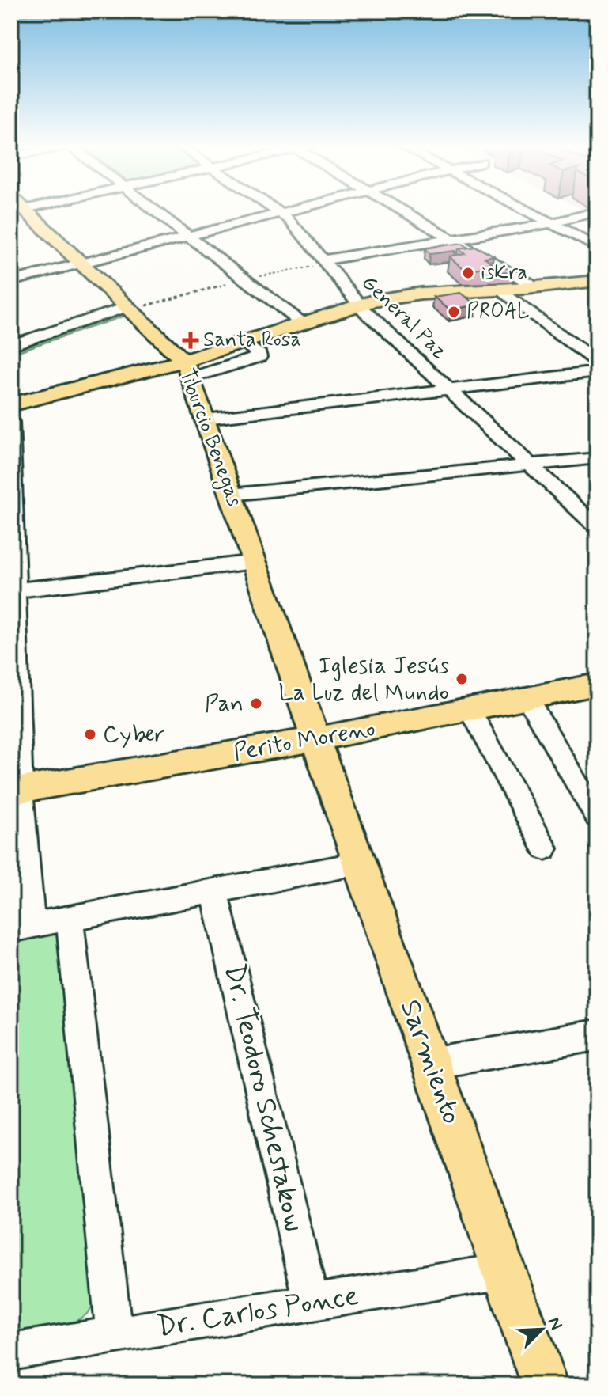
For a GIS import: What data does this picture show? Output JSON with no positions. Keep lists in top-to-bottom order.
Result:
{
  "streets": {
    "main road": ["Tiburcio Benegas", "Perito Moreno", "Sarmiento"],
    "street": ["General Paz", "Dr. Teodoro Schestakow", "Dr. Carlos Ponce"]
  },
  "crossings": [
    ["Tiburcio Benegas", "Perito Moreno"],
    ["Tiburcio Benegas", "Sarmiento"],
    ["Perito Moreno", "Sarmiento"],
    ["Sarmiento", "Dr. Carlos Ponce"],
    ["Dr. Teodoro Schestakow", "Dr. Carlos Ponce"]
  ],
  "places": {
    "other": [
      "isKra",
      "PROAL",
      "Iglesia Jesús La Luz del Mundo",
      "Pan",
      "Cyber"
    ],
    "health": ["Santa Rosa"]
  },
  "north": "top right"
}
